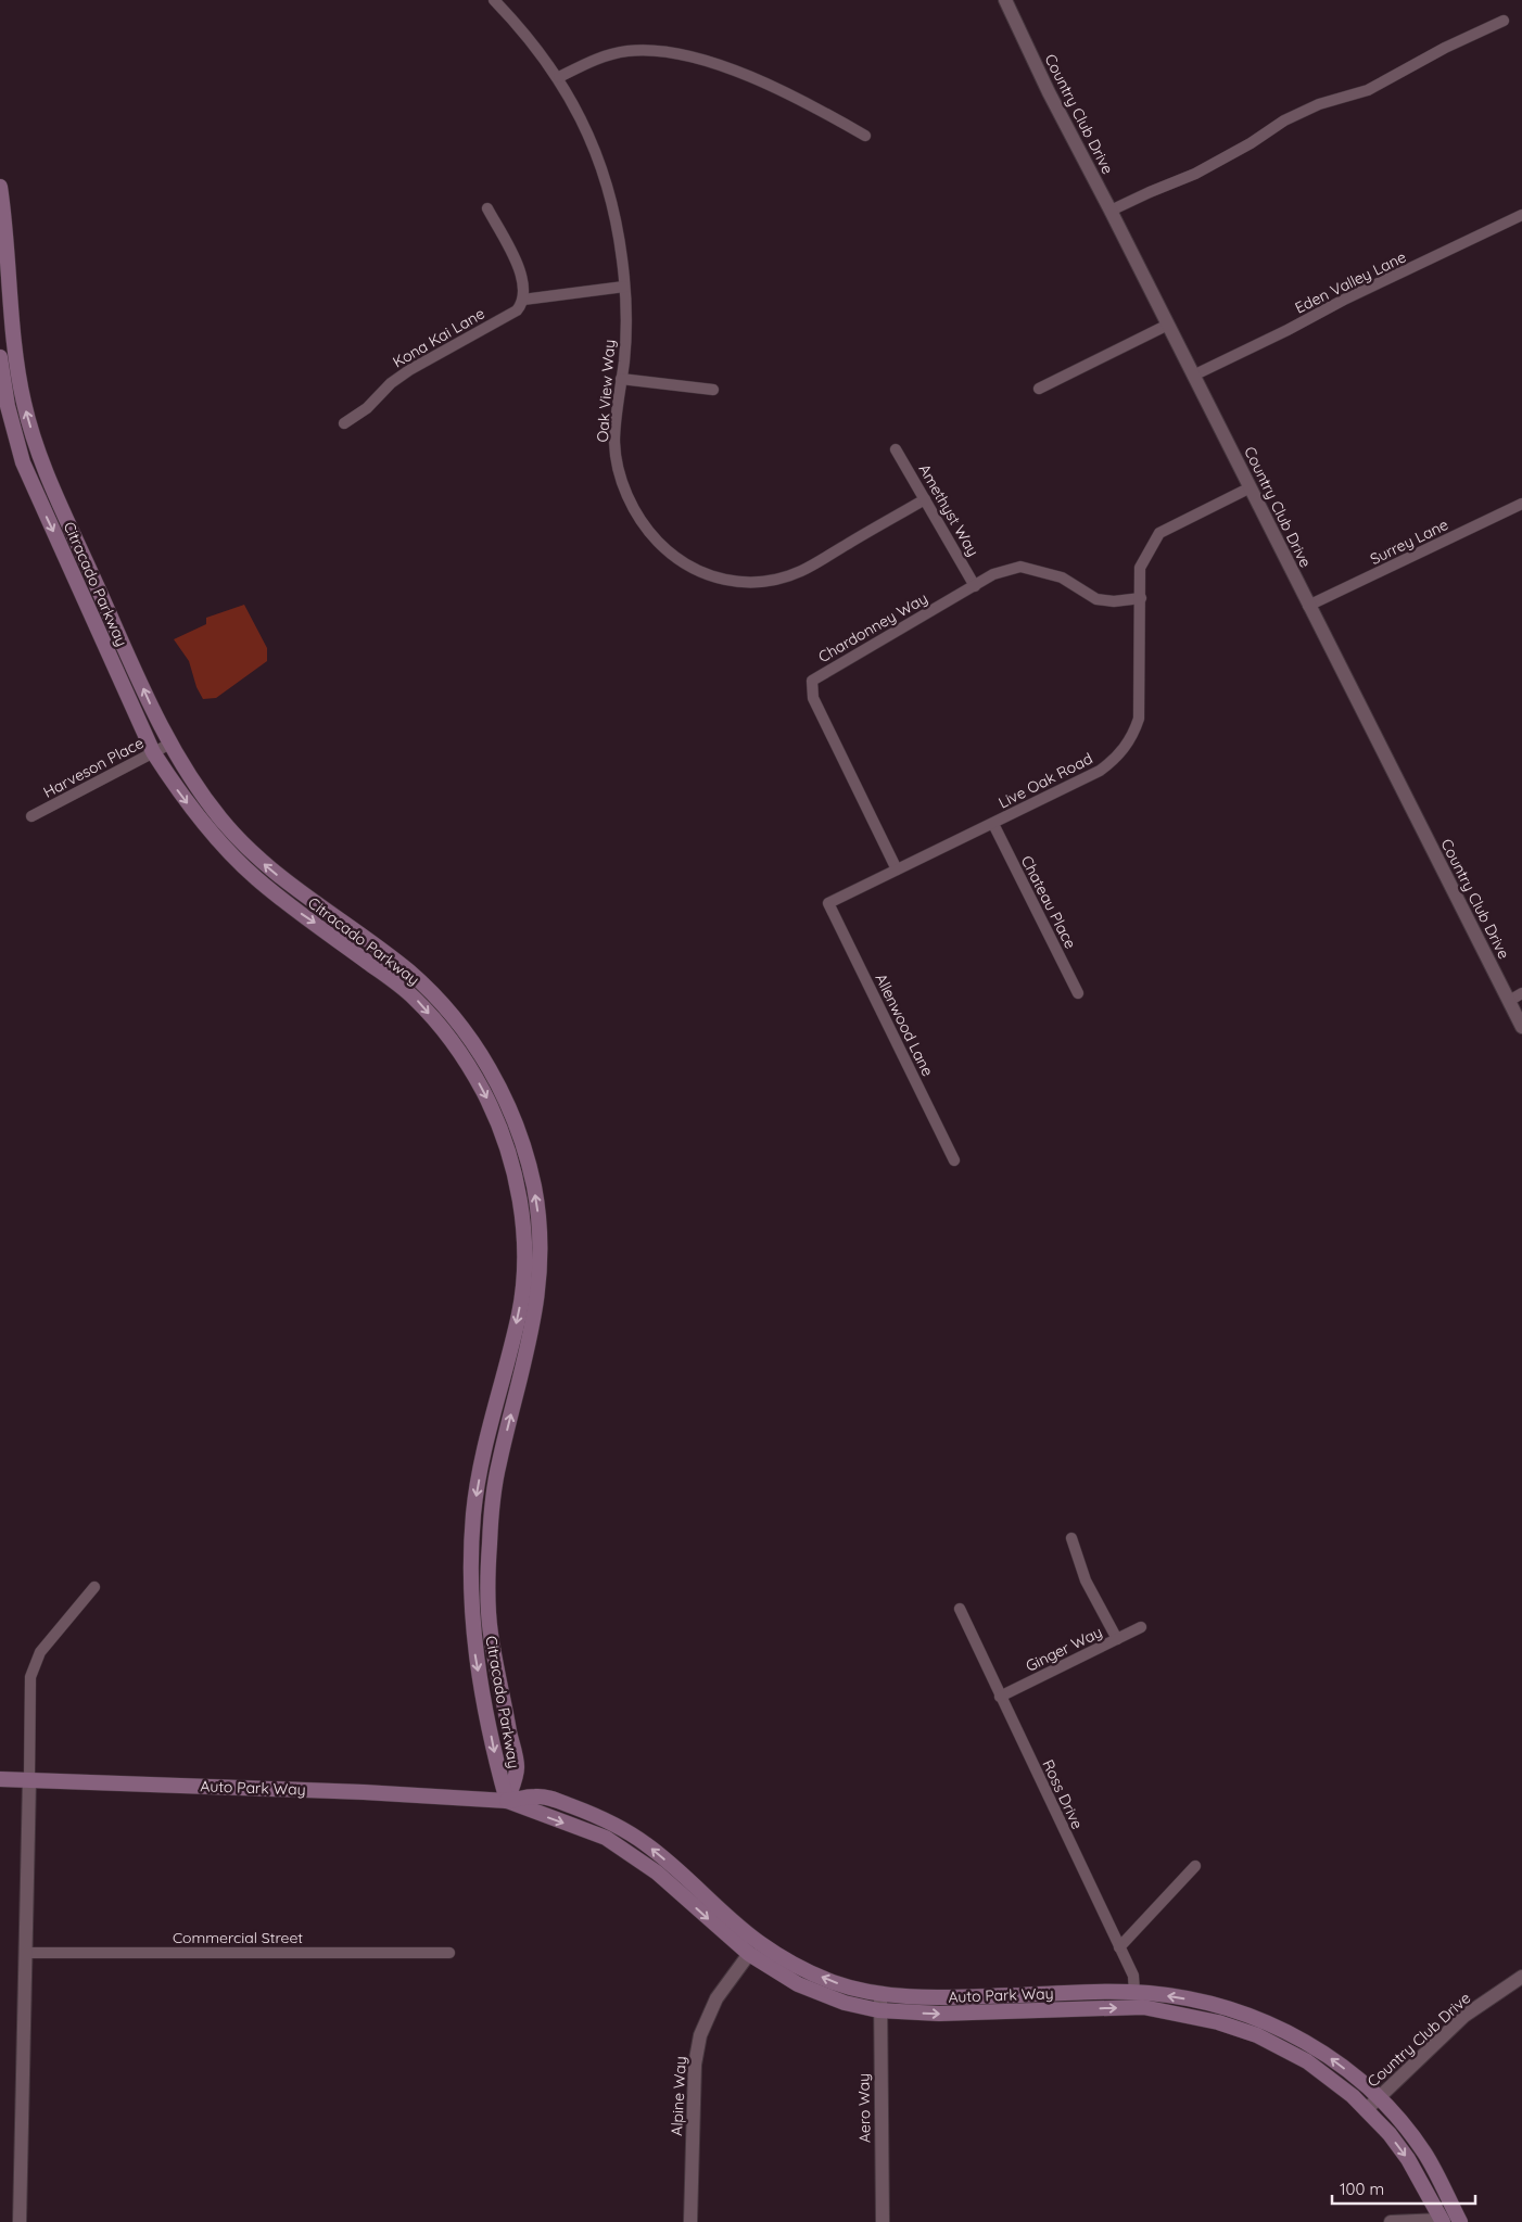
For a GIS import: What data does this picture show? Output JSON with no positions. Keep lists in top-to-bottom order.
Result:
{
  "streets": {
    "main road": ["Citracado Parkway", "Auto Park Way"],
    "street": [
      "Country Club Drive",
      "Eden Valley Lane",
      "Kona Kai Lane",
      "Oak View Way",
      "Amethyst Way",
      "Surrey Lane",
      "Chardonney Way",
      "Harveson Place",
      "Live Oak Road",
      "Chateau Place",
      "Allenwood Lane",
      "Ginger Way",
      "Ross Drive",
      "Commercial Street",
      "Alpine Way",
      "Aero Way"
    ]
  },
  "crossings": [
    ["Country Club Drive", "Eden Valley Lane"],
    ["Country Club Drive", "Surrey Lane"],
    ["Country Club Drive", "Live Oak Road"],
    ["Country Club Drive", "Auto Park Way"],
    ["Oak View Way", "Amethyst Way"],
    ["Amethyst Way", "Chardonney Way"],
    ["Citracado Parkway", "Harveson Place"],
    ["Citracado Parkway", "Auto Park Way"],
    ["Chardonney Way", "Live Oak Road"],
    ["Live Oak Road", "Chateau Place"],
    ["Live Oak Road", "Allenwood Lane"],
    ["Ginger Way", "Ross Drive"],
    ["Auto Park Way", "Ross Drive"],
    ["Auto Park Way", "Alpine Way"],
    ["Auto Park Way", "Aero Way"]
  ],
  "scale_bar": "100 m"
}
